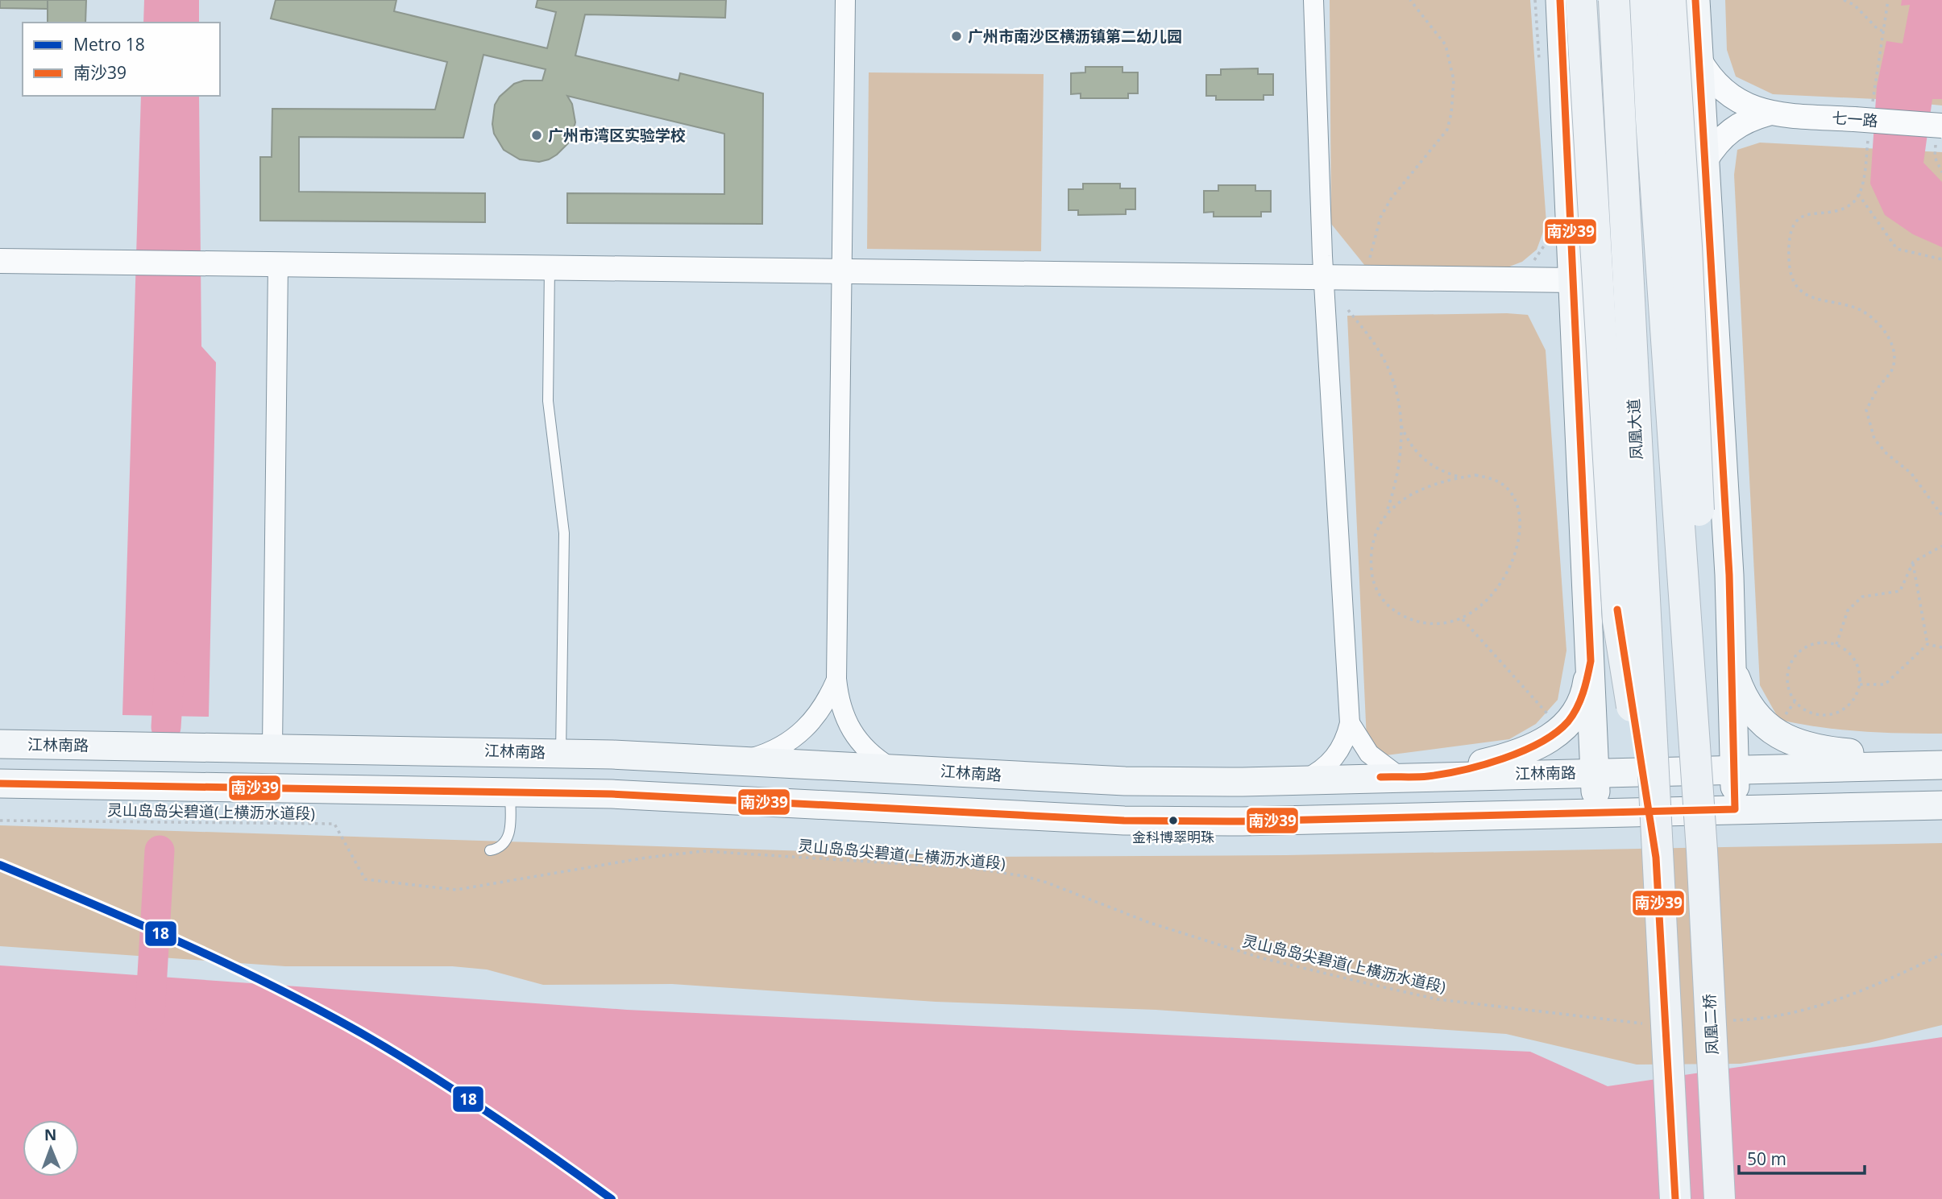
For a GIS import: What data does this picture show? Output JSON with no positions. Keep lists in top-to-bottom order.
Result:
{
  "streets": {
    "main road": ["凤凰大道", "江林南路", "凤凰二桥"],
    "street": ["七一路"],
    "path": ["灵山岛岛尖碧道(上横沥水道段)"]
  },
  "places": ["广州市南沙区横沥镇第二幼儿园", "广州市湾区实验学校", "金科博翠明珠"],
  "lines": ["transit line 南沙39", "metro line 18"],
  "legend": ["Metro 18", "南沙39"],
  "scale_bar": "50 m",
  "north": "top"
}
